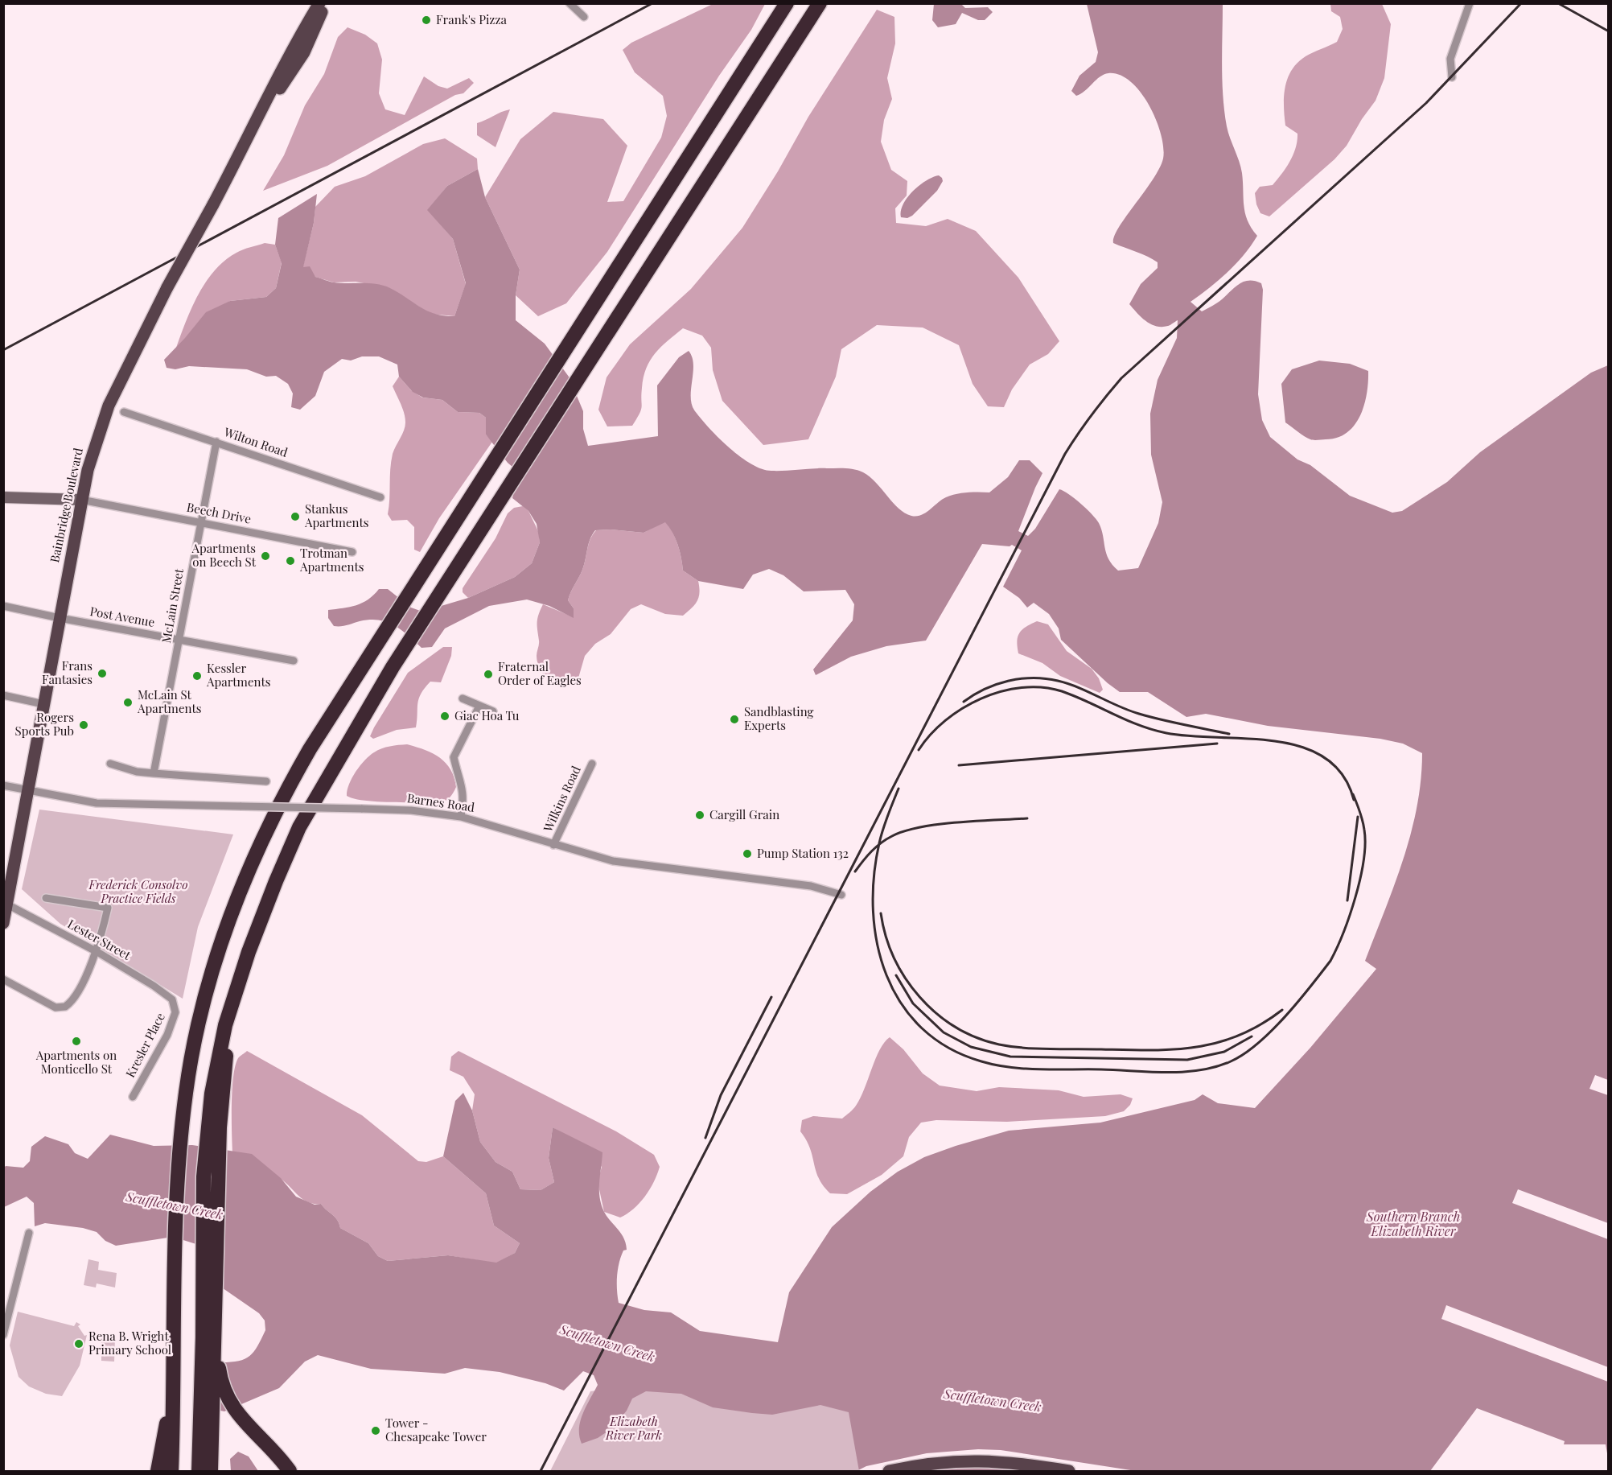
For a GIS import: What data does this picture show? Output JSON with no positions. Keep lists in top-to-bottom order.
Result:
{
  "streets": {
    "main road": ["Bainbridge Boulevard"],
    "street": [
      "Wilton Road",
      "Beech Drive",
      "McLain Street",
      "Post Avenue",
      "Wilkins Road",
      "Barnes Road",
      "Lester Street",
      "Kresler Place"
    ]
  },
  "crossings": [
    ["Wilton Road", "McLain Street"],
    ["Bainbridge Boulevard", "Beech Drive"],
    ["Bainbridge Boulevard", "Post Avenue"],
    ["Bainbridge Boulevard", "Barnes Road"],
    ["Bainbridge Boulevard", "Lester Street"],
    ["Beech Drive", "McLain Street"],
    ["McLain Street", "Post Avenue"],
    ["Wilkins Road", "Barnes Road"],
    ["Lester Street", "Kresler Place"]
  ],
  "water": ["Scuffletown Creek", "Southern Branch Elizabeth River"],
  "parks": ["Frederick Consolvo Practice Fields", "Elizabeth River Park"],
  "places": [
    "Frank's Pizza",
    "Stankus Apartments",
    "Apartments on Beech St",
    "Trotman Apartments",
    "Frans Fantasies",
    "Fraternal Order of Eagles",
    "Kessler Apartments",
    "McLain St Apartments",
    "Giac Hoa Tu",
    "Sandblasting Experts",
    "Rogers Sports Pub",
    "Cargill Grain",
    "Pump Station 132",
    "Apartments on Monticello St",
    "Rena B. Wright Primary School",
    "Tower - Chesapeake Tower"
  ]
}
